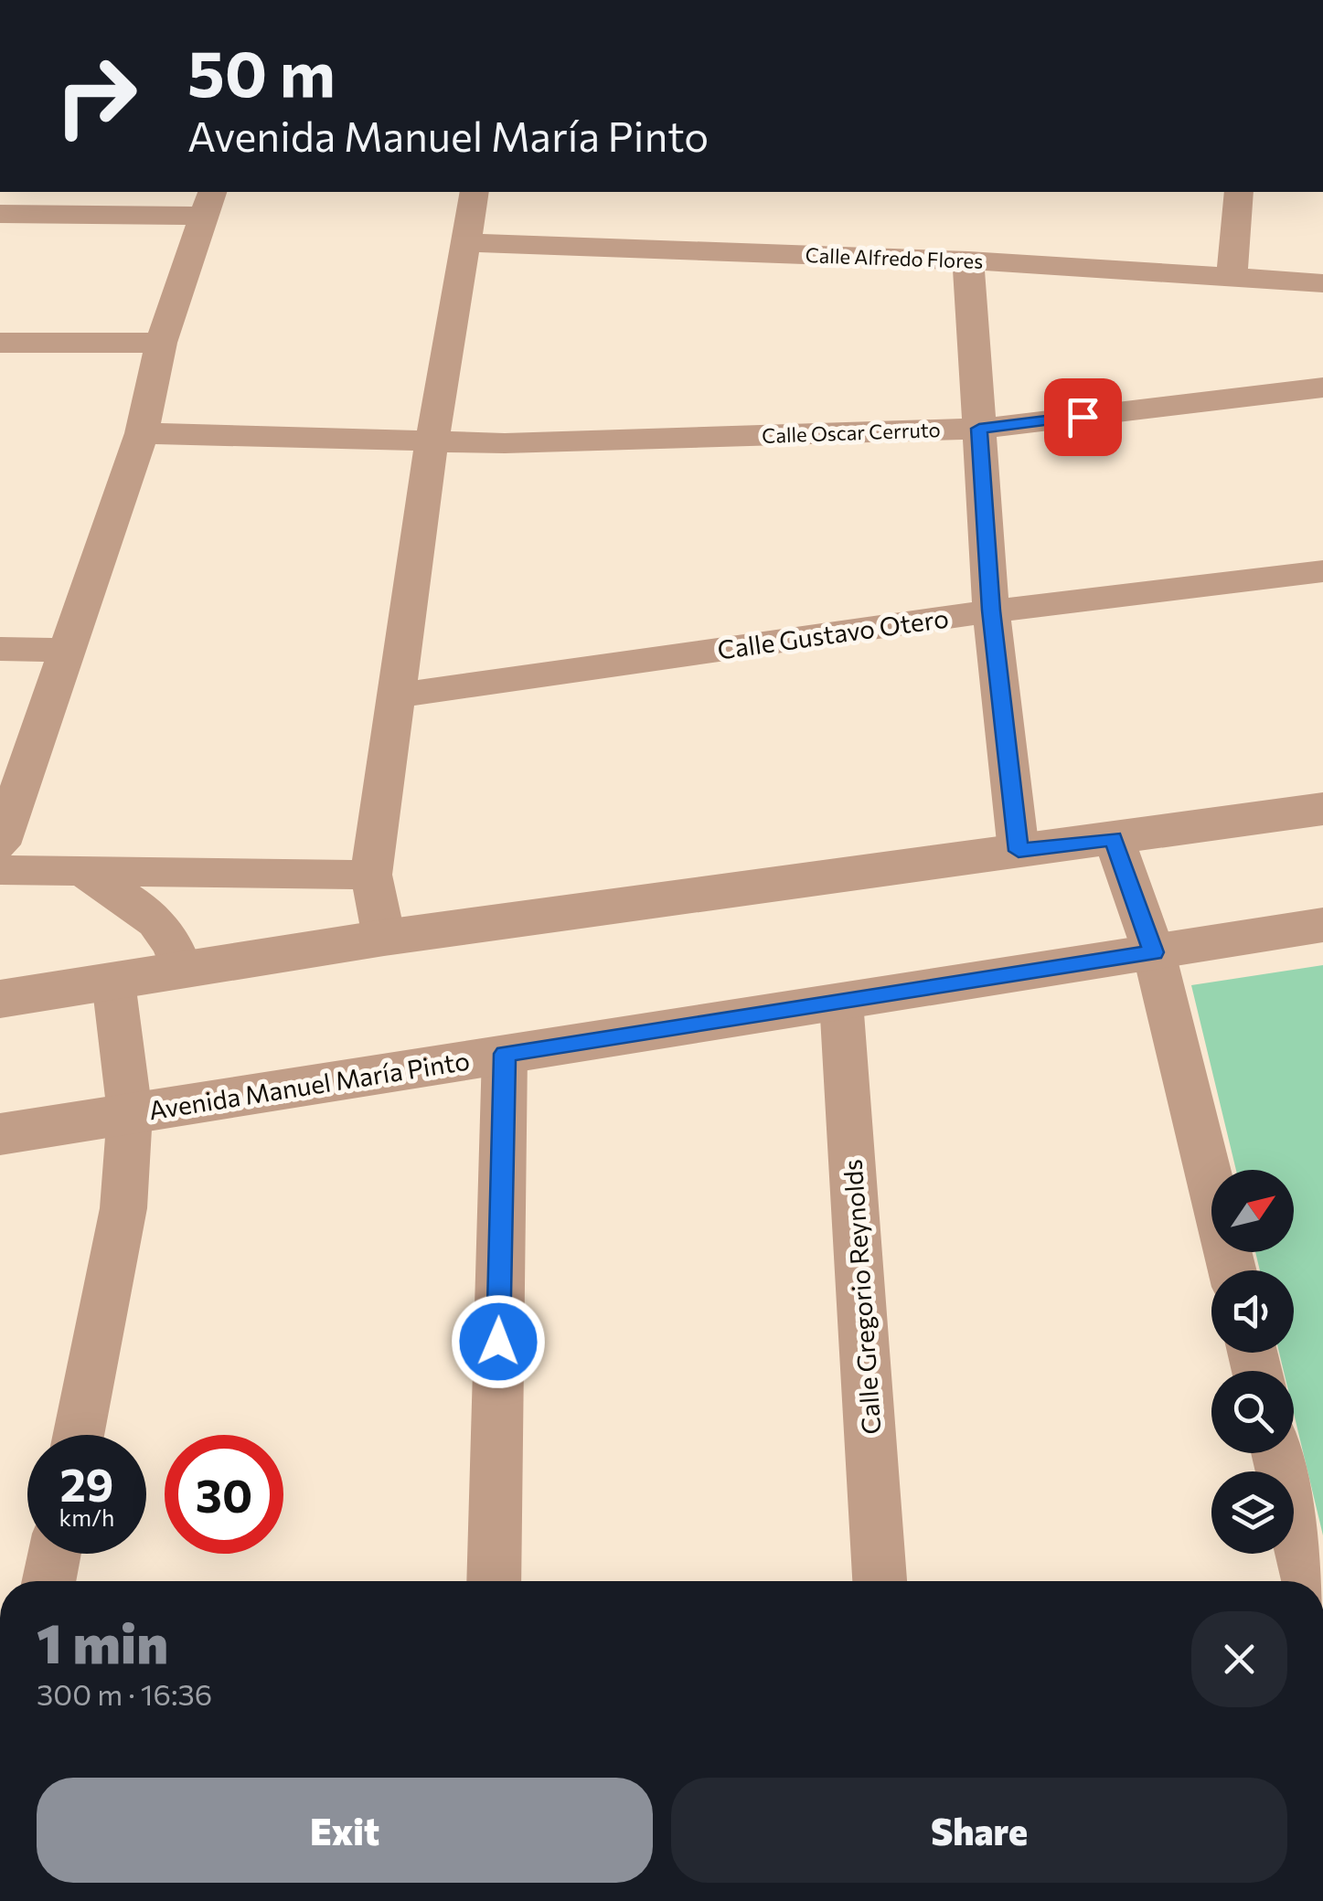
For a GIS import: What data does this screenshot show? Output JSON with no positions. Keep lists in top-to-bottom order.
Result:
{
  "streets": {
    "street": [
      "Calle Alfredo Flores",
      "Calle Oscar Cerruto",
      "Calle Gustavo Otero",
      "Avenida Manuel María Pinto",
      "Calle Gregorio Reynolds"
    ]
  },
  "crossings": [
    ["Avenida Manuel María Pinto", "Calle Gregorio Reynolds"]
  ],
  "north": "top right",
  "page": {
    "turn": ["50 m", "Avenida Manuel María Pinto"],
    "speed": "29 km/h",
    "limit": "30",
    "heading": ["1 min", "300 m · 16:36"],
    "buttons": ["Exit", "Share"]
  }
}
